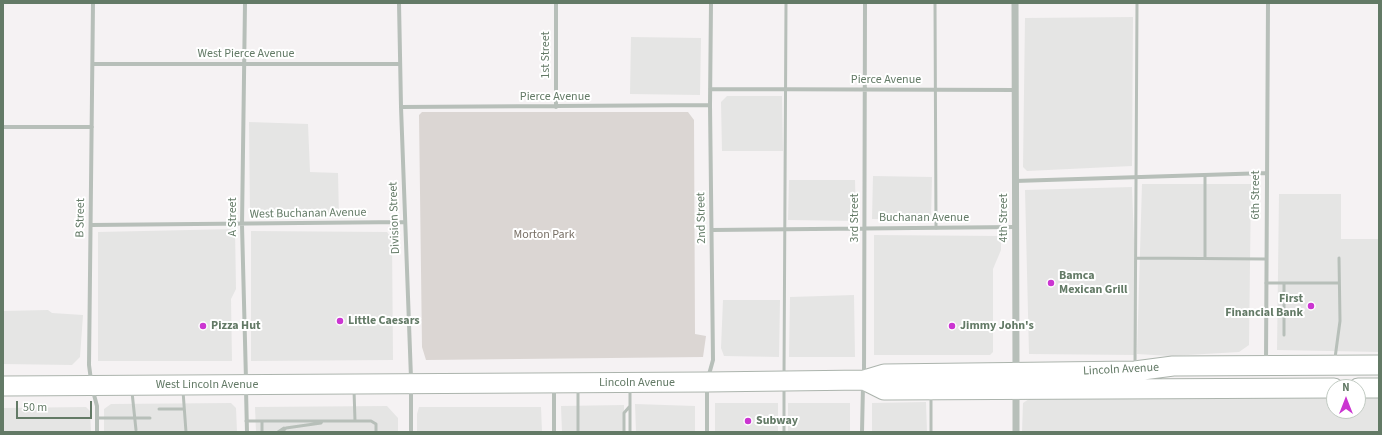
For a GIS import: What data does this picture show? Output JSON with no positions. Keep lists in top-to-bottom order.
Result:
{
  "streets": {
    "main road": ["Lincoln Avenue", "West Lincoln Avenue"],
    "street": [
      "West Pierce Avenue",
      "1st Street",
      "Pierce Avenue",
      "6th Street",
      "West Buchanan Avenue",
      "A Street",
      "B Street",
      "Division Street",
      "2nd Street",
      "3rd Street",
      "Buchanan Avenue",
      "4th Street"
    ]
  },
  "crossings": [
    ["West Pierce Avenue", "A Street"],
    ["West Pierce Avenue", "B Street"],
    ["West Pierce Avenue", "Division Street"],
    ["1st Street", "Pierce Avenue"],
    ["Pierce Avenue", "Division Street"],
    ["Pierce Avenue", "2nd Street"],
    ["Pierce Avenue", "3rd Street"],
    ["Pierce Avenue", "4th Street"],
    ["6th Street", "Lincoln Avenue"],
    ["West Buchanan Avenue", "A Street"],
    ["West Buchanan Avenue", "B Street"],
    ["West Buchanan Avenue", "Division Street"],
    ["A Street", "West Lincoln Avenue"],
    ["B Street", "West Lincoln Avenue"],
    ["Division Street", "Lincoln Avenue"],
    ["Division Street", "West Lincoln Avenue"],
    ["2nd Street", "Buchanan Avenue"],
    ["2nd Street", "Lincoln Avenue"],
    ["3rd Street", "Buchanan Avenue"],
    ["3rd Street", "Lincoln Avenue"],
    ["Buchanan Avenue", "4th Street"],
    ["4th Street", "Lincoln Avenue"],
    ["Lincoln Avenue", "West Lincoln Avenue"]
  ],
  "parks": ["Morton Park"],
  "places": [
    "Bamca Mexican Grill",
    "First Financial Bank",
    "Little Caesars",
    "Pizza Hut",
    "Jimmy John's",
    "Subway"
  ],
  "scale_bar": "50 m",
  "north": "top"
}
